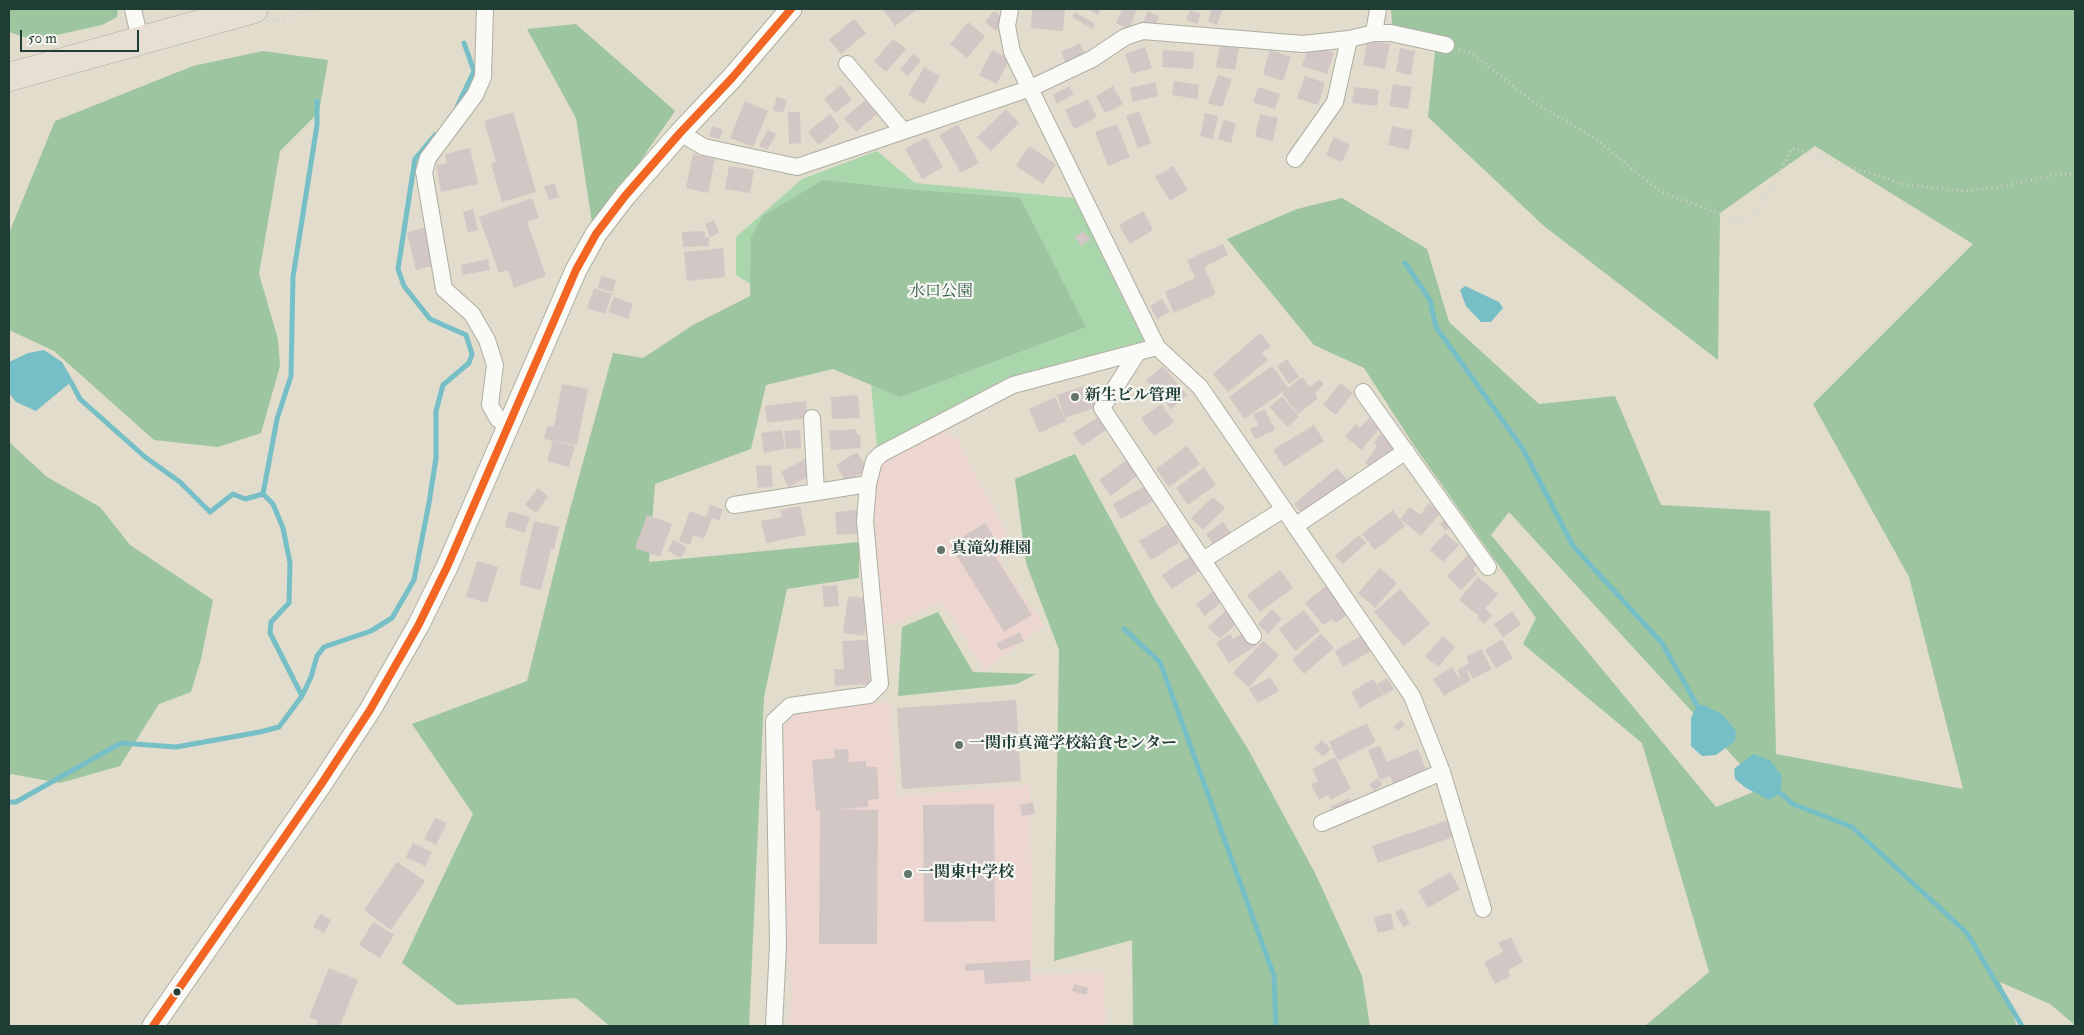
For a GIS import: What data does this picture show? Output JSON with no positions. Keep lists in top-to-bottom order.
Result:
{
  "parks": ["水口公園"],
  "places": [
    "新生ビル管理",
    "真滝幼稚園",
    "一関市真滝学校給食センター",
    "一関東中学校"
  ],
  "scale_bar": "50 m"
}
